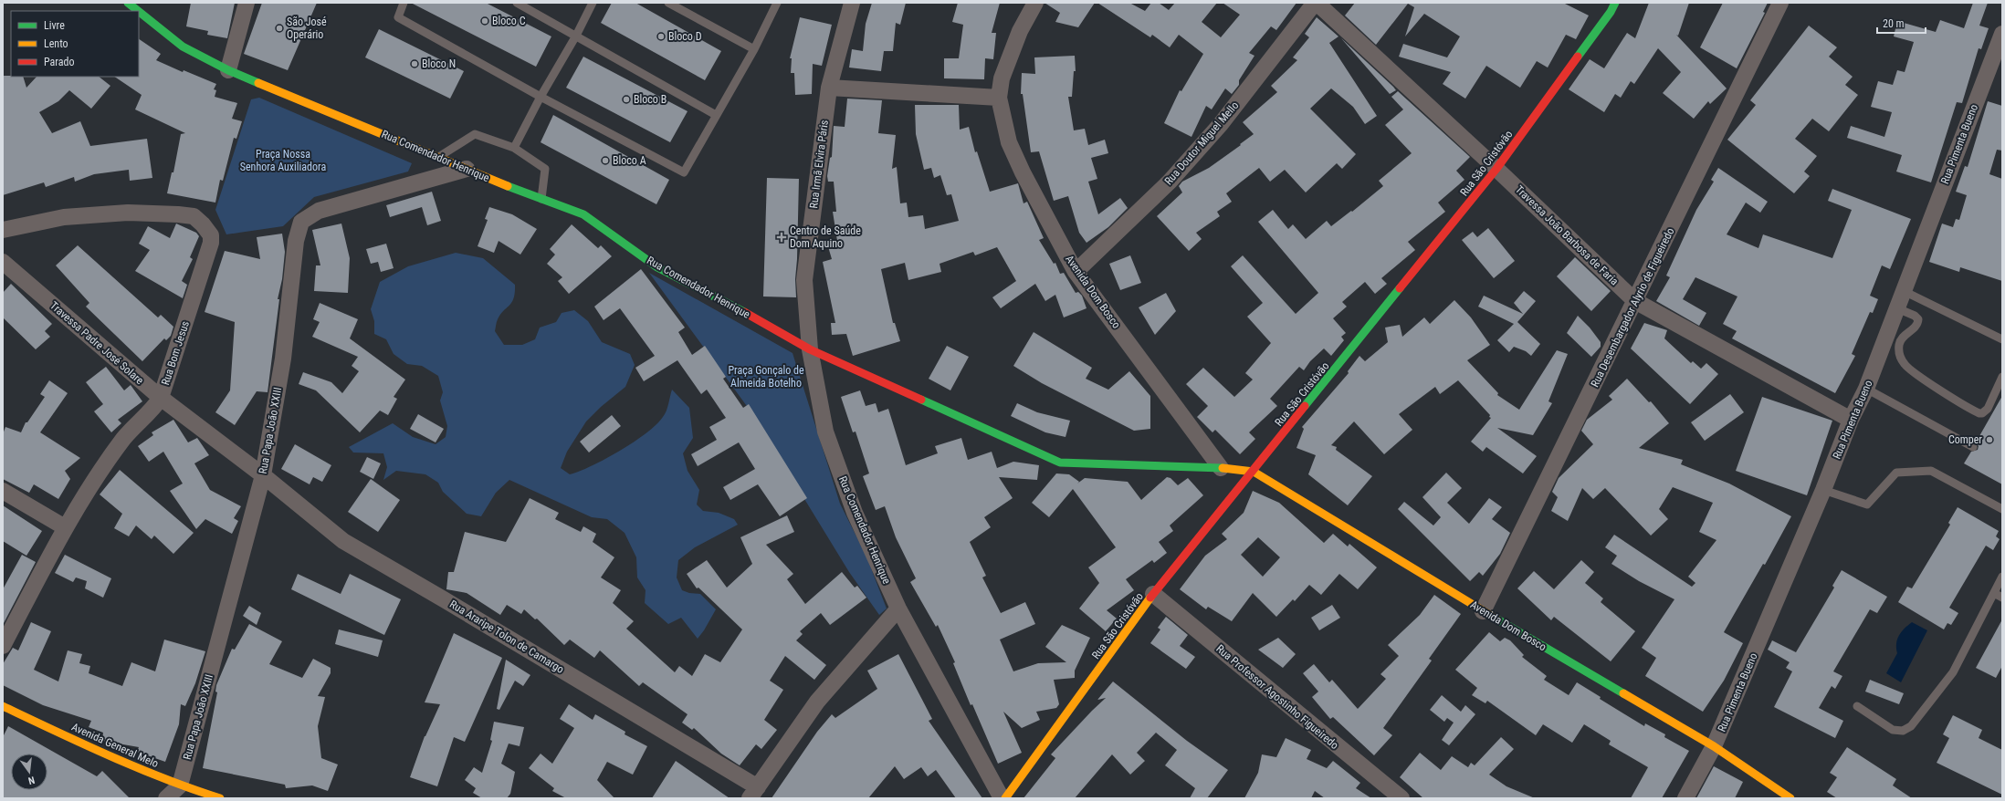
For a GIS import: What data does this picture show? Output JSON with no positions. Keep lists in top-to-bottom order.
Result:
{
  "streets": {
    "street": [
      "Rua Doutor Miguel Mello",
      "Rua Pimenta Bueno",
      "Rua Comendador Henrique",
      "Rua São Cristóvão",
      "Rua Irmã Elvira Páris",
      "Travessa João Barbosa de Faria",
      "Avenida Dom Bosco",
      "Rua Desembargador Alyrio de Figueiredo",
      "Travessa Padre José Solare",
      "Rua Bom Jesus",
      "Rua Papa João XXIII",
      "Rua Araripe Tolon de Camargo",
      "Rua Professor Agostinho Figueiredo",
      "Avenida General Melo"
    ]
  },
  "crossings": [
    ["Rua Doutor Miguel Mello", "Travessa João Barbosa de Faria"],
    ["Rua Doutor Miguel Mello", "Avenida Dom Bosco"],
    ["Rua Pimenta Bueno", "Travessa João Barbosa de Faria"],
    ["Rua Pimenta Bueno", "Avenida Dom Bosco"],
    ["Rua Comendador Henrique", "Rua Irmã Elvira Páris"],
    ["Rua Comendador Henrique", "Avenida Dom Bosco"],
    ["Rua Comendador Henrique", "Rua Papa João XXIII"],
    ["Rua São Cristóvão", "Travessa João Barbosa de Faria"],
    ["Rua São Cristóvão", "Avenida Dom Bosco"],
    ["Rua São Cristóvão", "Rua Professor Agostinho Figueiredo"],
    ["Rua Irmã Elvira Páris", "Avenida Dom Bosco"],
    ["Travessa João Barbosa de Faria", "Rua Desembargador Alyrio de Figueiredo"],
    ["Avenida Dom Bosco", "Rua Desembargador Alyrio de Figueiredo"],
    ["Travessa Padre José Solare", "Rua Bom Jesus"],
    ["Travessa Padre José Solare", "Rua Papa João XXIII"],
    ["Travessa Padre José Solare", "Rua Araripe Tolon de Camargo"],
    ["Rua Papa João XXIII", "Rua Araripe Tolon de Camargo"],
    ["Rua Papa João XXIII", "Avenida General Melo"]
  ],
  "parks": ["Praça Nossa Senhora Auxiliadora", "Praça Gonçalo de Almeida Botelho"],
  "places": {
    "other": [
      "Bloco C",
      "São José Operário",
      "Bloco D",
      "Bloco N",
      "Bloco B",
      "Bloco A",
      "Comper"
    ],
    "health": ["Centro de Saúde Dom Aquino"]
  },
  "legend": ["Livre", "Lento", "Parado"],
  "scale_bar": "20 m",
  "north": "bottom"
}
